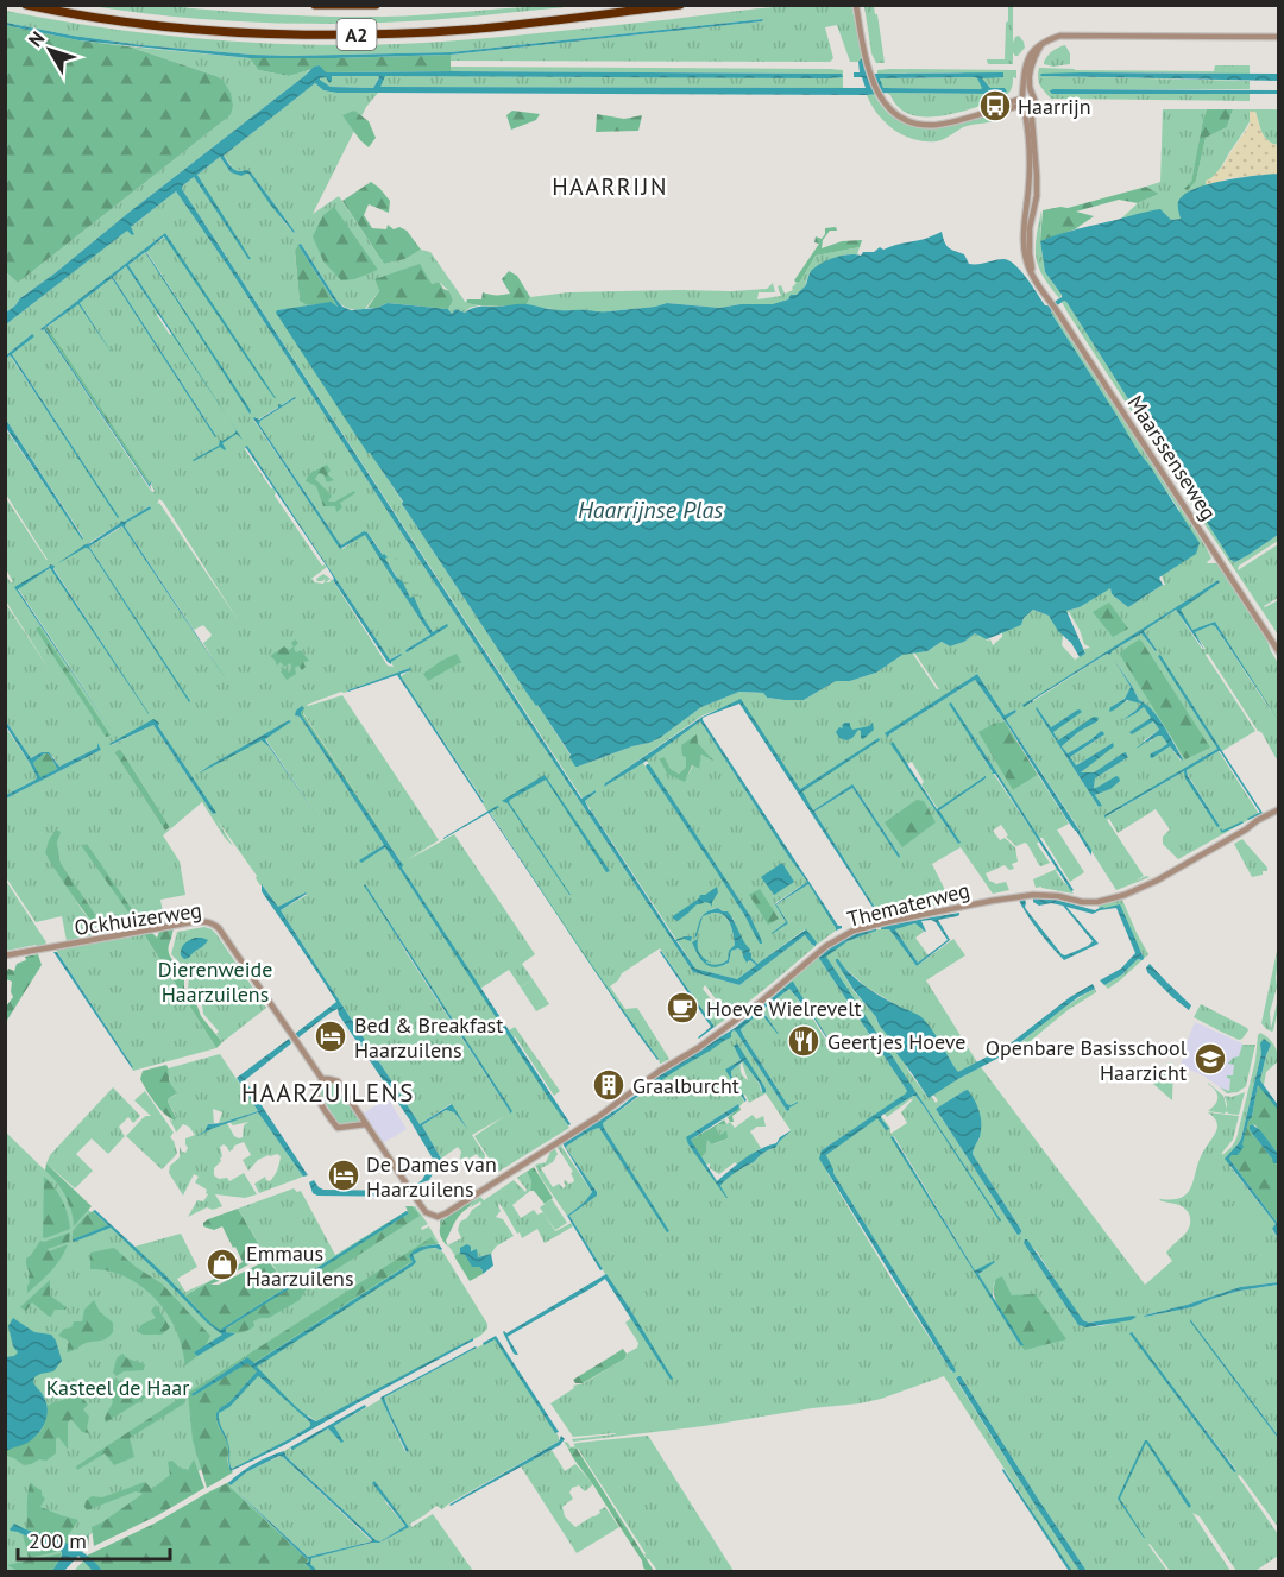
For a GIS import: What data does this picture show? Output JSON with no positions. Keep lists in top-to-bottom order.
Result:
{
  "streets": {
    "highway": ["A2"],
    "street": ["Maarssenseweg", "Thematerweg", "Ockhuizerweg"]
  },
  "districts": ["HAARRIJN", "HAARZUILENS"],
  "water": ["Haarrijnse Plas"],
  "parks": ["Dierenweide Haarzuilens", "Kasteel de Haar"],
  "places": {
    "bus stop": ["Haarrijn"],
    "cafe": ["Hoeve Wielrevelt"],
    "hotel": ["Bed & Breakfast Haarzuilens", "De Dames van Haarzuilens"],
    "restaurant": ["Geertjes Hoeve"],
    "school or university": ["Openbare Basisschool Haarzicht"],
    "building": ["Graalburcht"],
    "shop": ["Emmaus Haarzuilens"]
  },
  "scale_bar": "200 m",
  "north": "top left"
}
